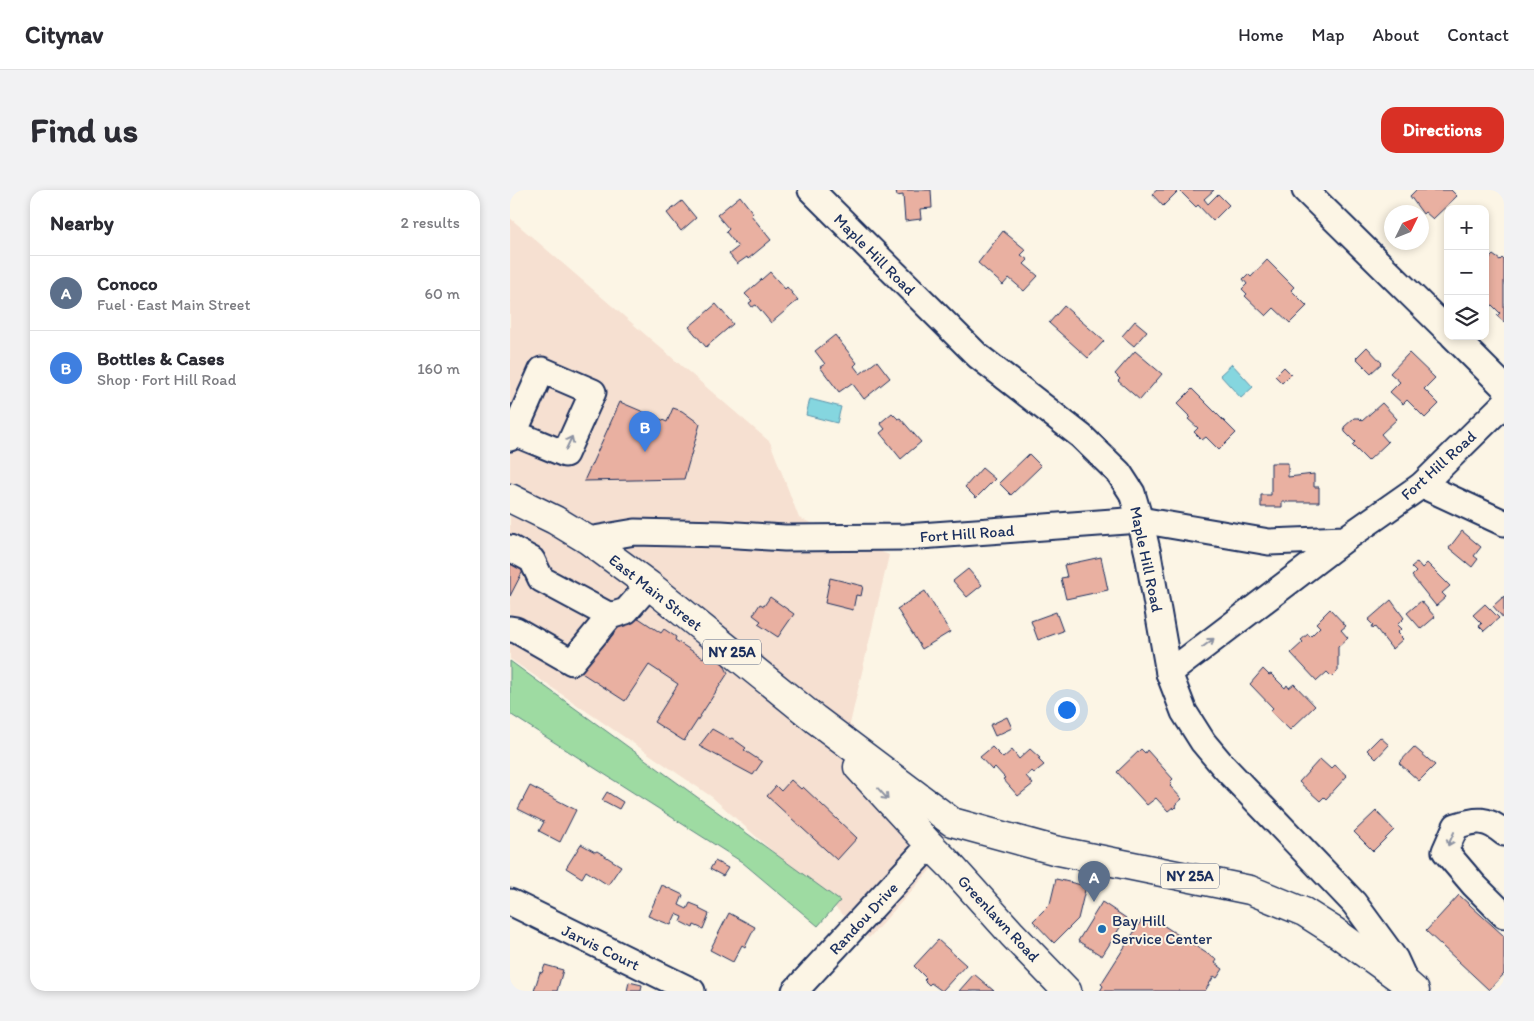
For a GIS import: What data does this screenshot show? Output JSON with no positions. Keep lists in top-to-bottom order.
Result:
{
  "streets": {
    "main road": ["East Main Street", "NY 25A", "Greenlawn Road"],
    "street": [
      "Maple Hill Road",
      "Fort Hill Road",
      "Randou Drive",
      "Jarvis Court"
    ]
  },
  "crossings": [
    ["Maple Hill Road", "Fort Hill Road"],
    ["Maple Hill Road", "East Main Street"],
    ["Fort Hill Road", "East Main Street"],
    ["East Main Street", "Randou Drive"],
    ["East Main Street", "Greenlawn Road"],
    ["Randou Drive", "Greenlawn Road"]
  ],
  "places": ["Bay Hill Service Center"],
  "north": "top right",
  "page": {
    "header": "Citynav",
    "nav": [
      "Home",
      "Map",
      "About",
      "Contact"
    ],
    "buttons": "Directions",
    "title": "Find us",
    "heading": ["Nearby", "2 results"],
    "map_buttons": ["+", "−"],
    "list": [
      {
        "mark": "A",
        "name": "Conoco",
        "note": "Fuel · East Main Street",
        "value": "60 m"
      },
      {
        "mark": "B",
        "name": "Bottles & Cases",
        "note": "Shop · Fort Hill Road",
        "value": "160 m"
      }
    ],
    "pins": ["B", "A"]
  }
}
